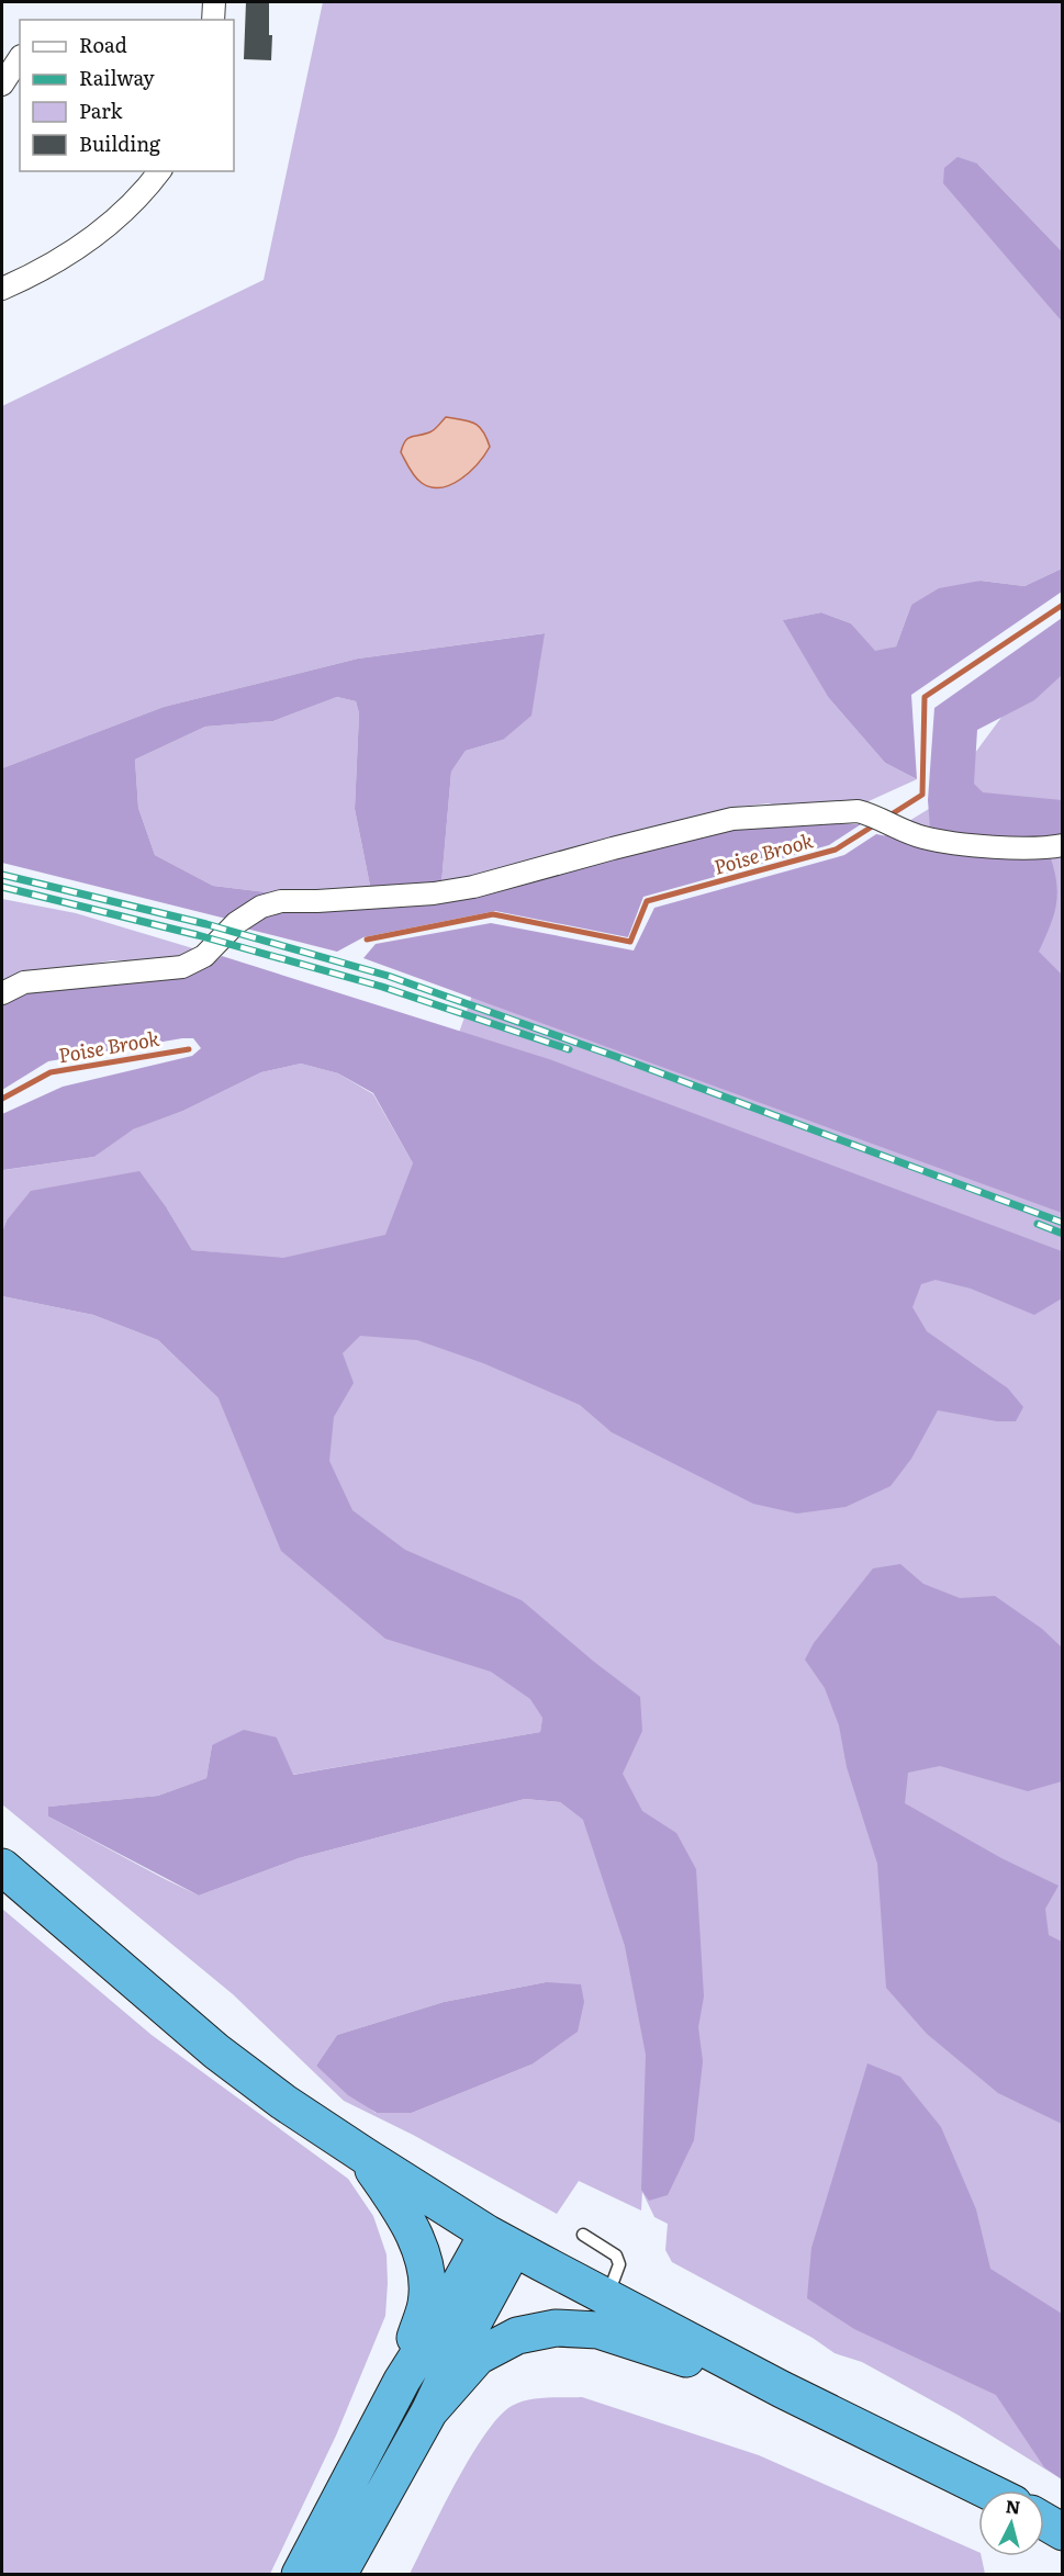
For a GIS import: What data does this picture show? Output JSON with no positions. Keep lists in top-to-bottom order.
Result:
{
  "water": ["Poise Brook"],
  "legend": [
    "Road",
    "Railway",
    "Park",
    "Building"
  ],
  "north": "top"
}
